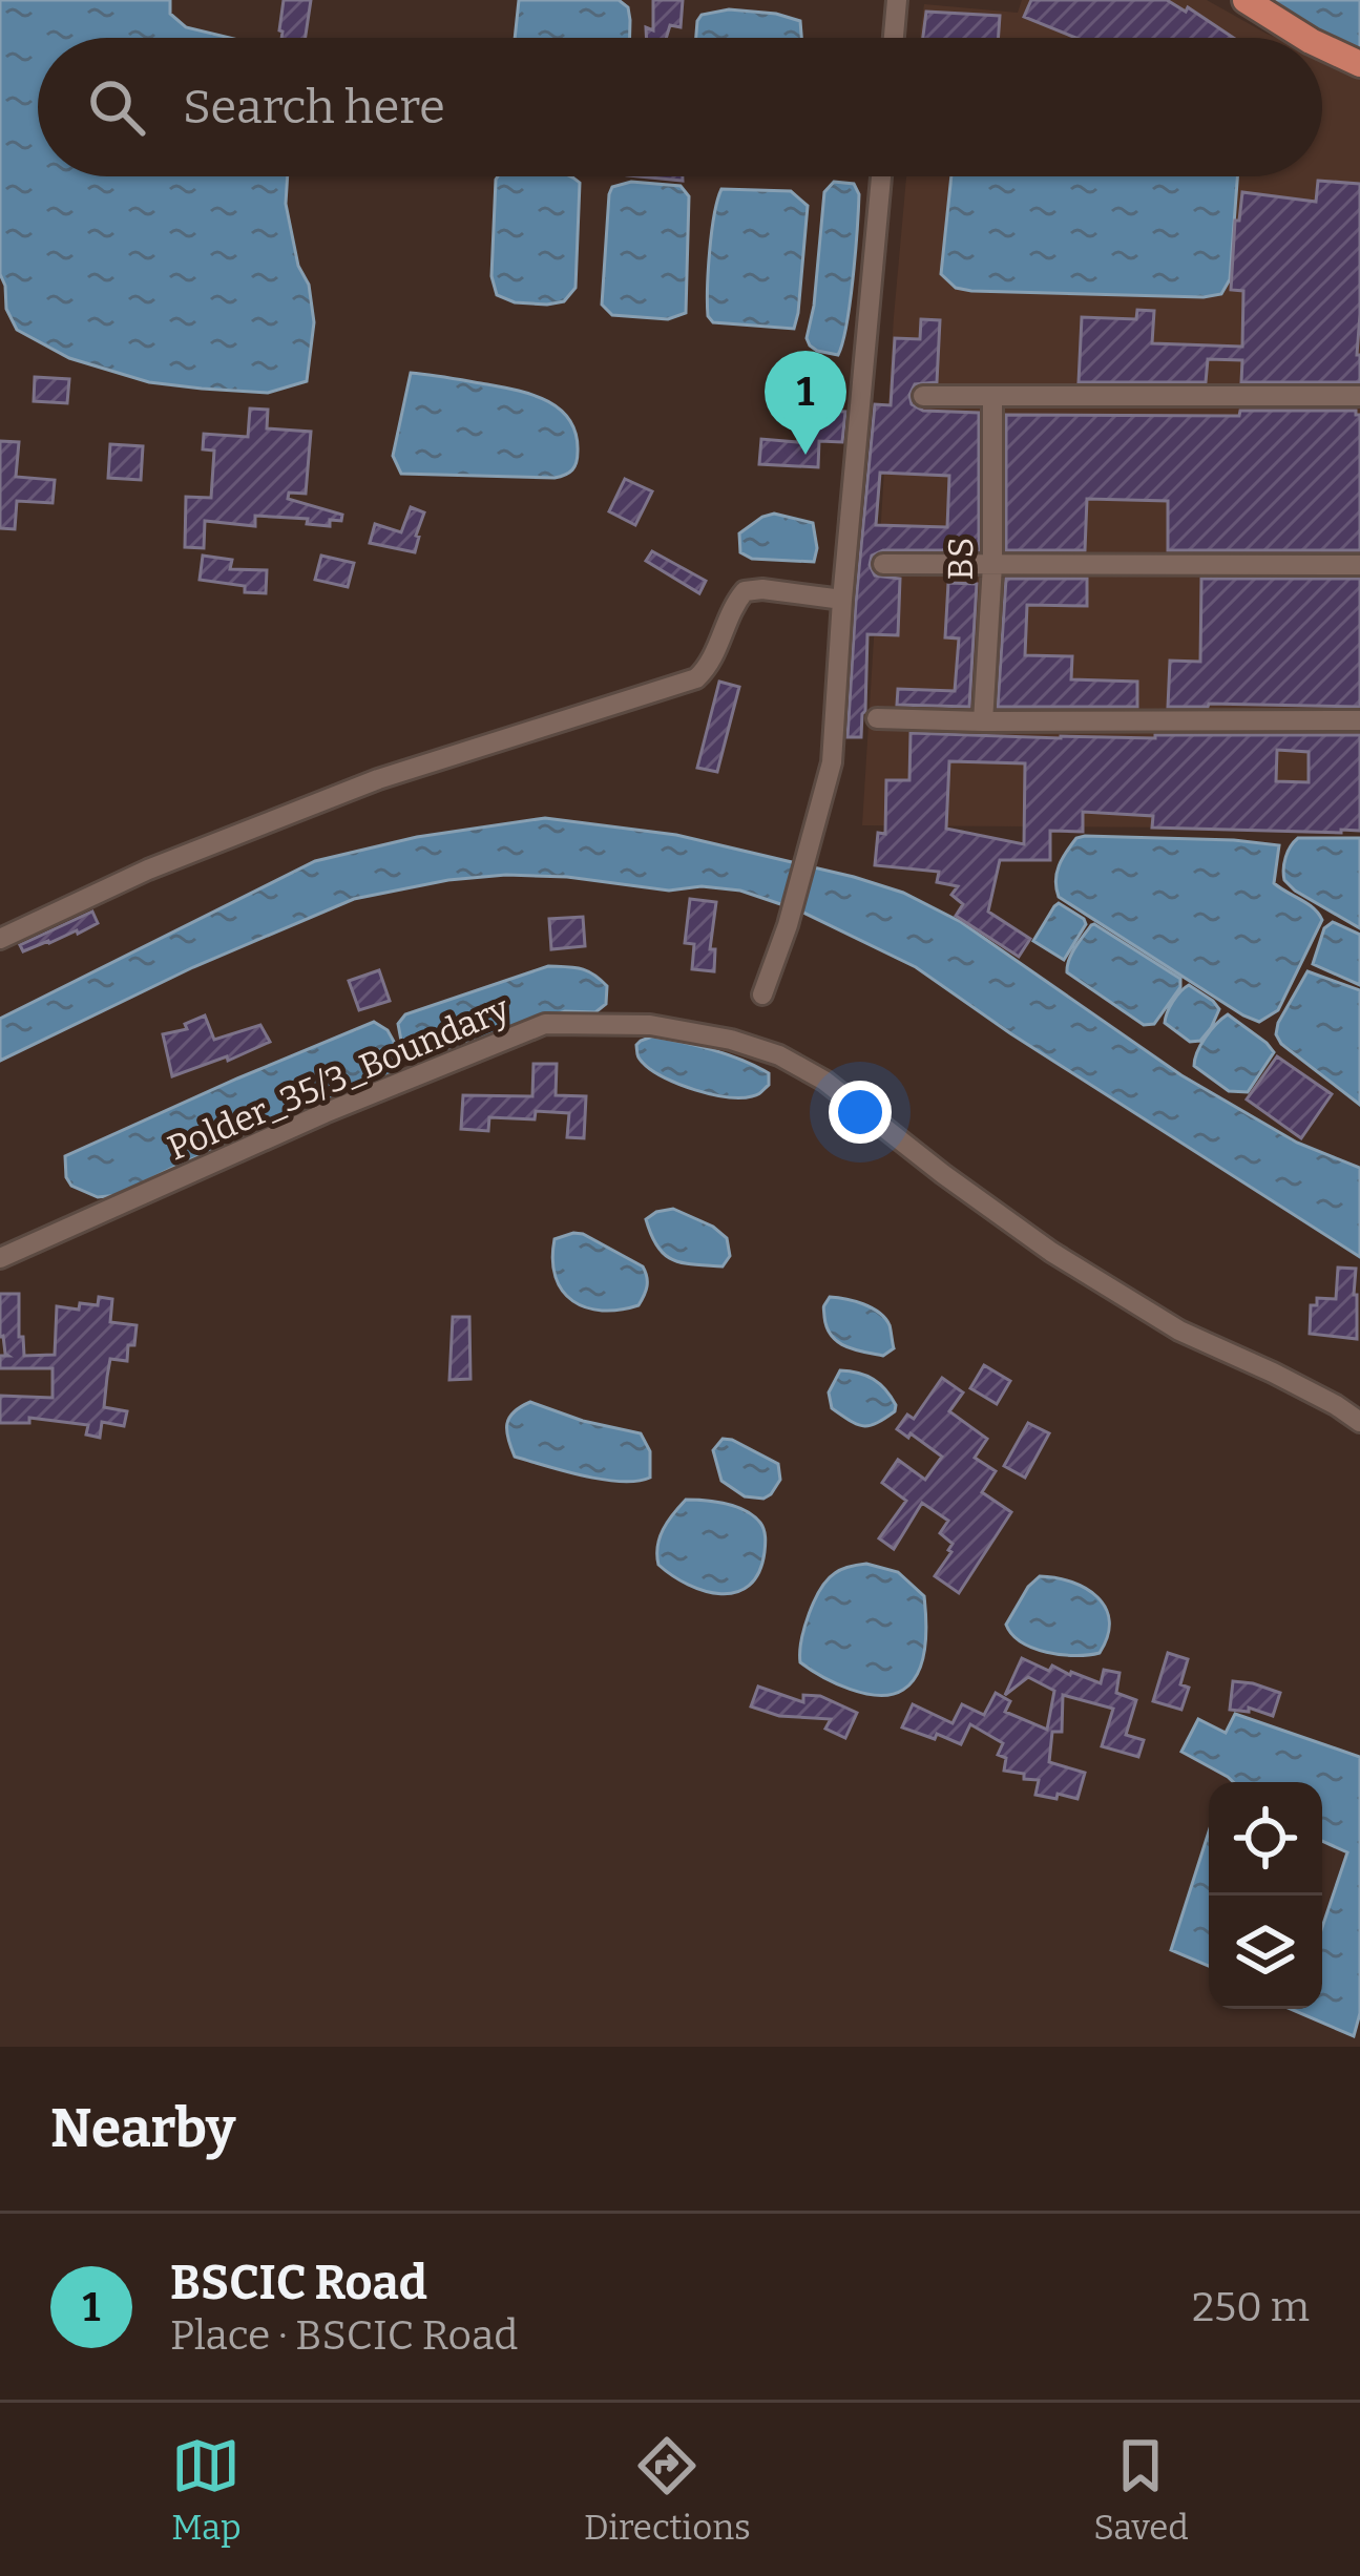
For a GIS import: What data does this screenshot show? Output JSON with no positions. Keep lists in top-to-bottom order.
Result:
{
  "streets": {
    "street": ["BS", "Polder_35/3_Boundary"]
  },
  "page": {
    "search": "Search here",
    "pins": "1",
    "heading": "Nearby",
    "list": [
      {
        "mark": "1",
        "name": "BSCIC Road",
        "note": "Place · BSCIC Road",
        "value": "250 m"
      }
    ],
    "nav": ["Map", "Directions", "Saved"]
  }
}
